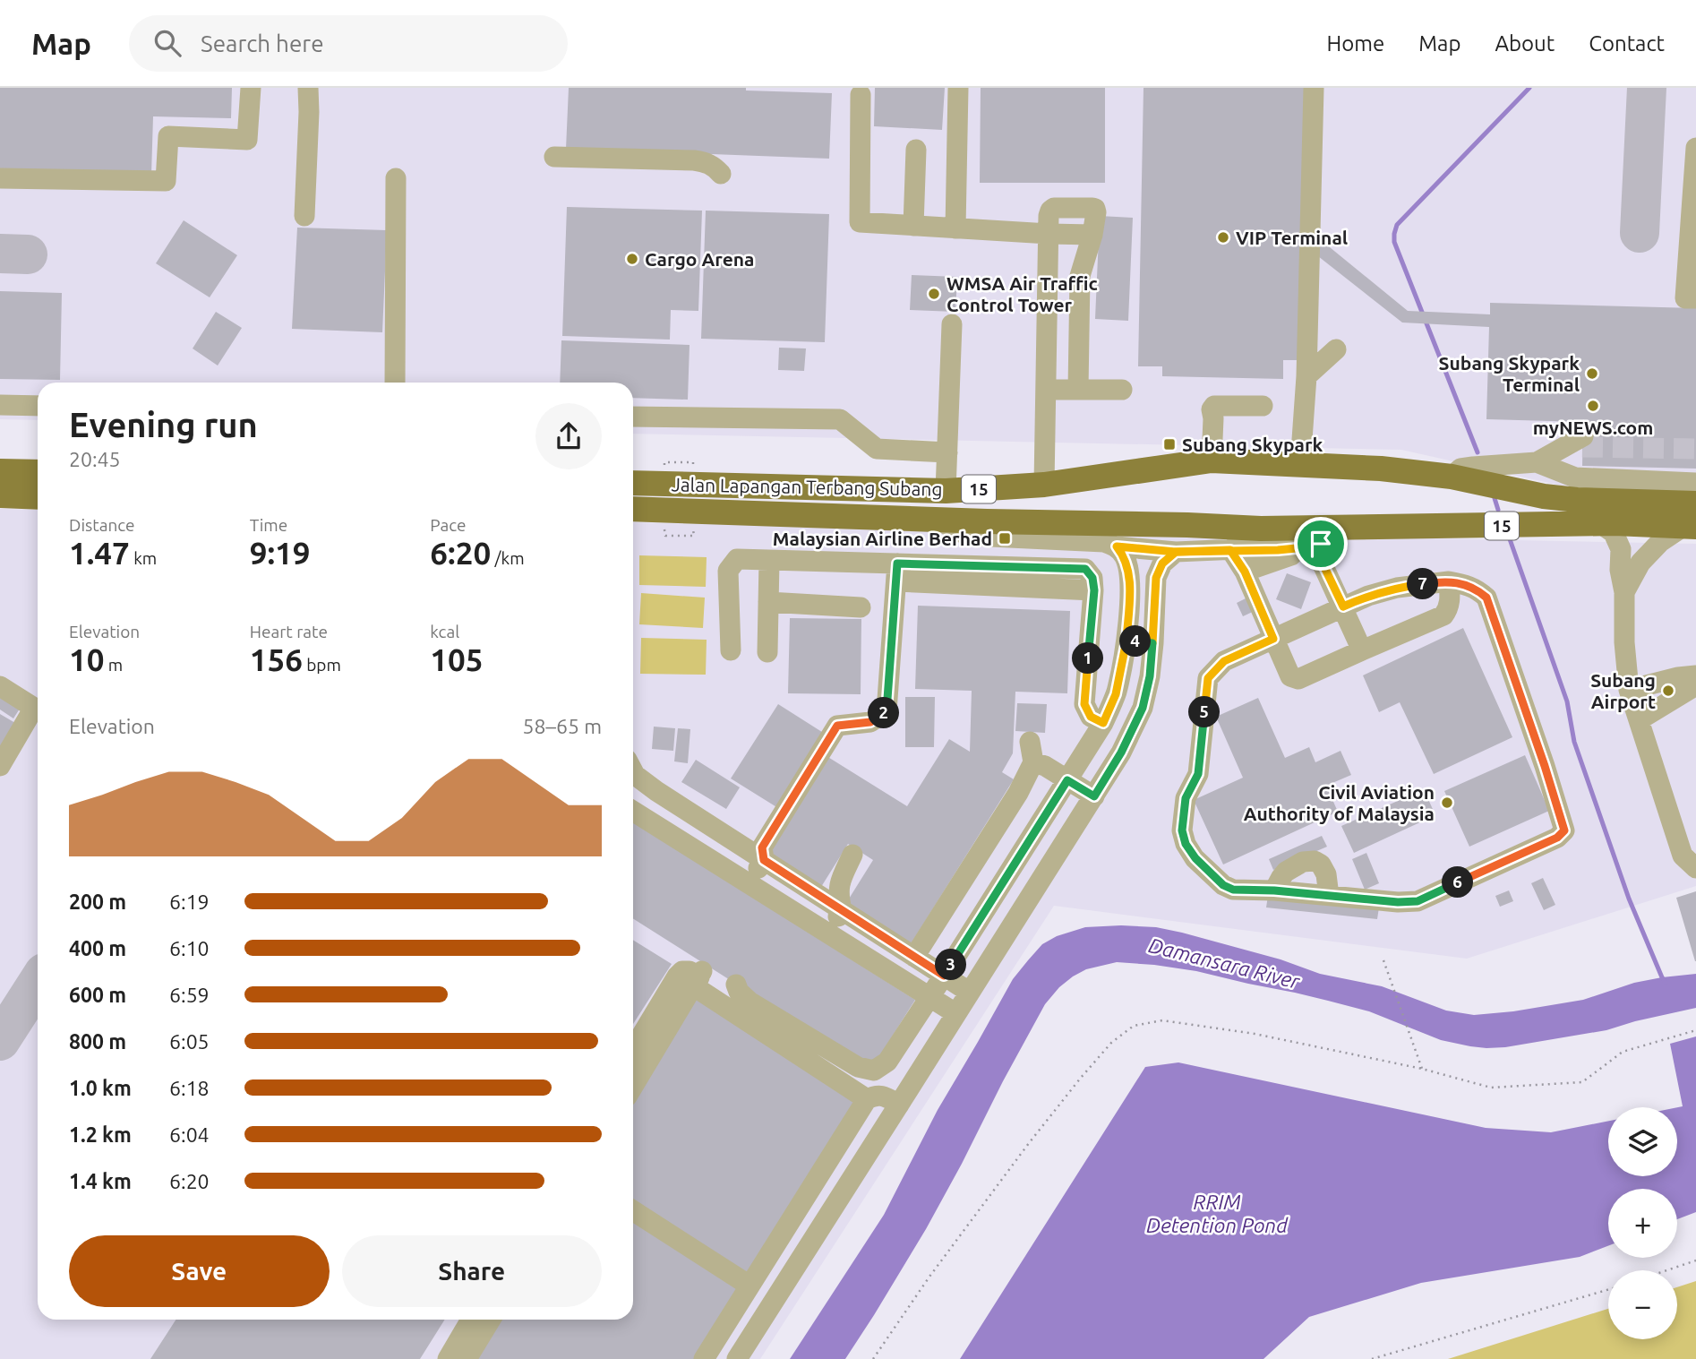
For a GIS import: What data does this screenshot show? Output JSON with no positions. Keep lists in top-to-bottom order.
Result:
{
  "streets": {
    "main road": ["Jalan Lapangan Terbang Subang", "15"]
  },
  "water": ["Damansara River", "RRIM Detention Pond"],
  "places": {
    "other": [
      "VIP Terminal",
      "Cargo Arena",
      "WMSA Air Traffic Control Tower",
      "Subang Skypark Terminal",
      "myNEWS.com",
      "Subang Airport",
      "Civil Aviation Authority of Malaysia"
    ],
    "transit": ["Subang Skypark", "Malaysian Airline Berhad"]
  },
  "page": {
    "header": "Map",
    "search": "Search here",
    "nav": [
      "Home",
      "Map",
      "About",
      "Contact"
    ],
    "heading": ["Evening run", "20:45"],
    "stats": [
      ["Distance", "1.47 km"],
      ["Time", "9:19"],
      ["Pace", "6:20 /km"],
      ["Elevation", "10 m"],
      ["Heart rate", "156 bpm"],
      ["kcal", "105"]
    ],
    "pins": [
      "7",
      "4",
      "1",
      "5",
      "2",
      "6",
      "3"
    ],
    "chart": ["Elevation", "58–65 m"],
    "list": [
      {
        "name": "200 m",
        "note": "6:19"
      },
      {
        "name": "400 m",
        "note": "6:10"
      },
      {
        "name": "600 m",
        "note": "6:59"
      },
      {
        "name": "800 m",
        "note": "6:05"
      },
      {
        "name": "1.0 km",
        "note": "6:18"
      },
      {
        "name": "1.2 km",
        "note": "6:04"
      },
      {
        "name": "1.4 km",
        "note": "6:20"
      }
    ],
    "map_buttons": ["+", "−"],
    "buttons": ["Save", "Share"]
  }
}
